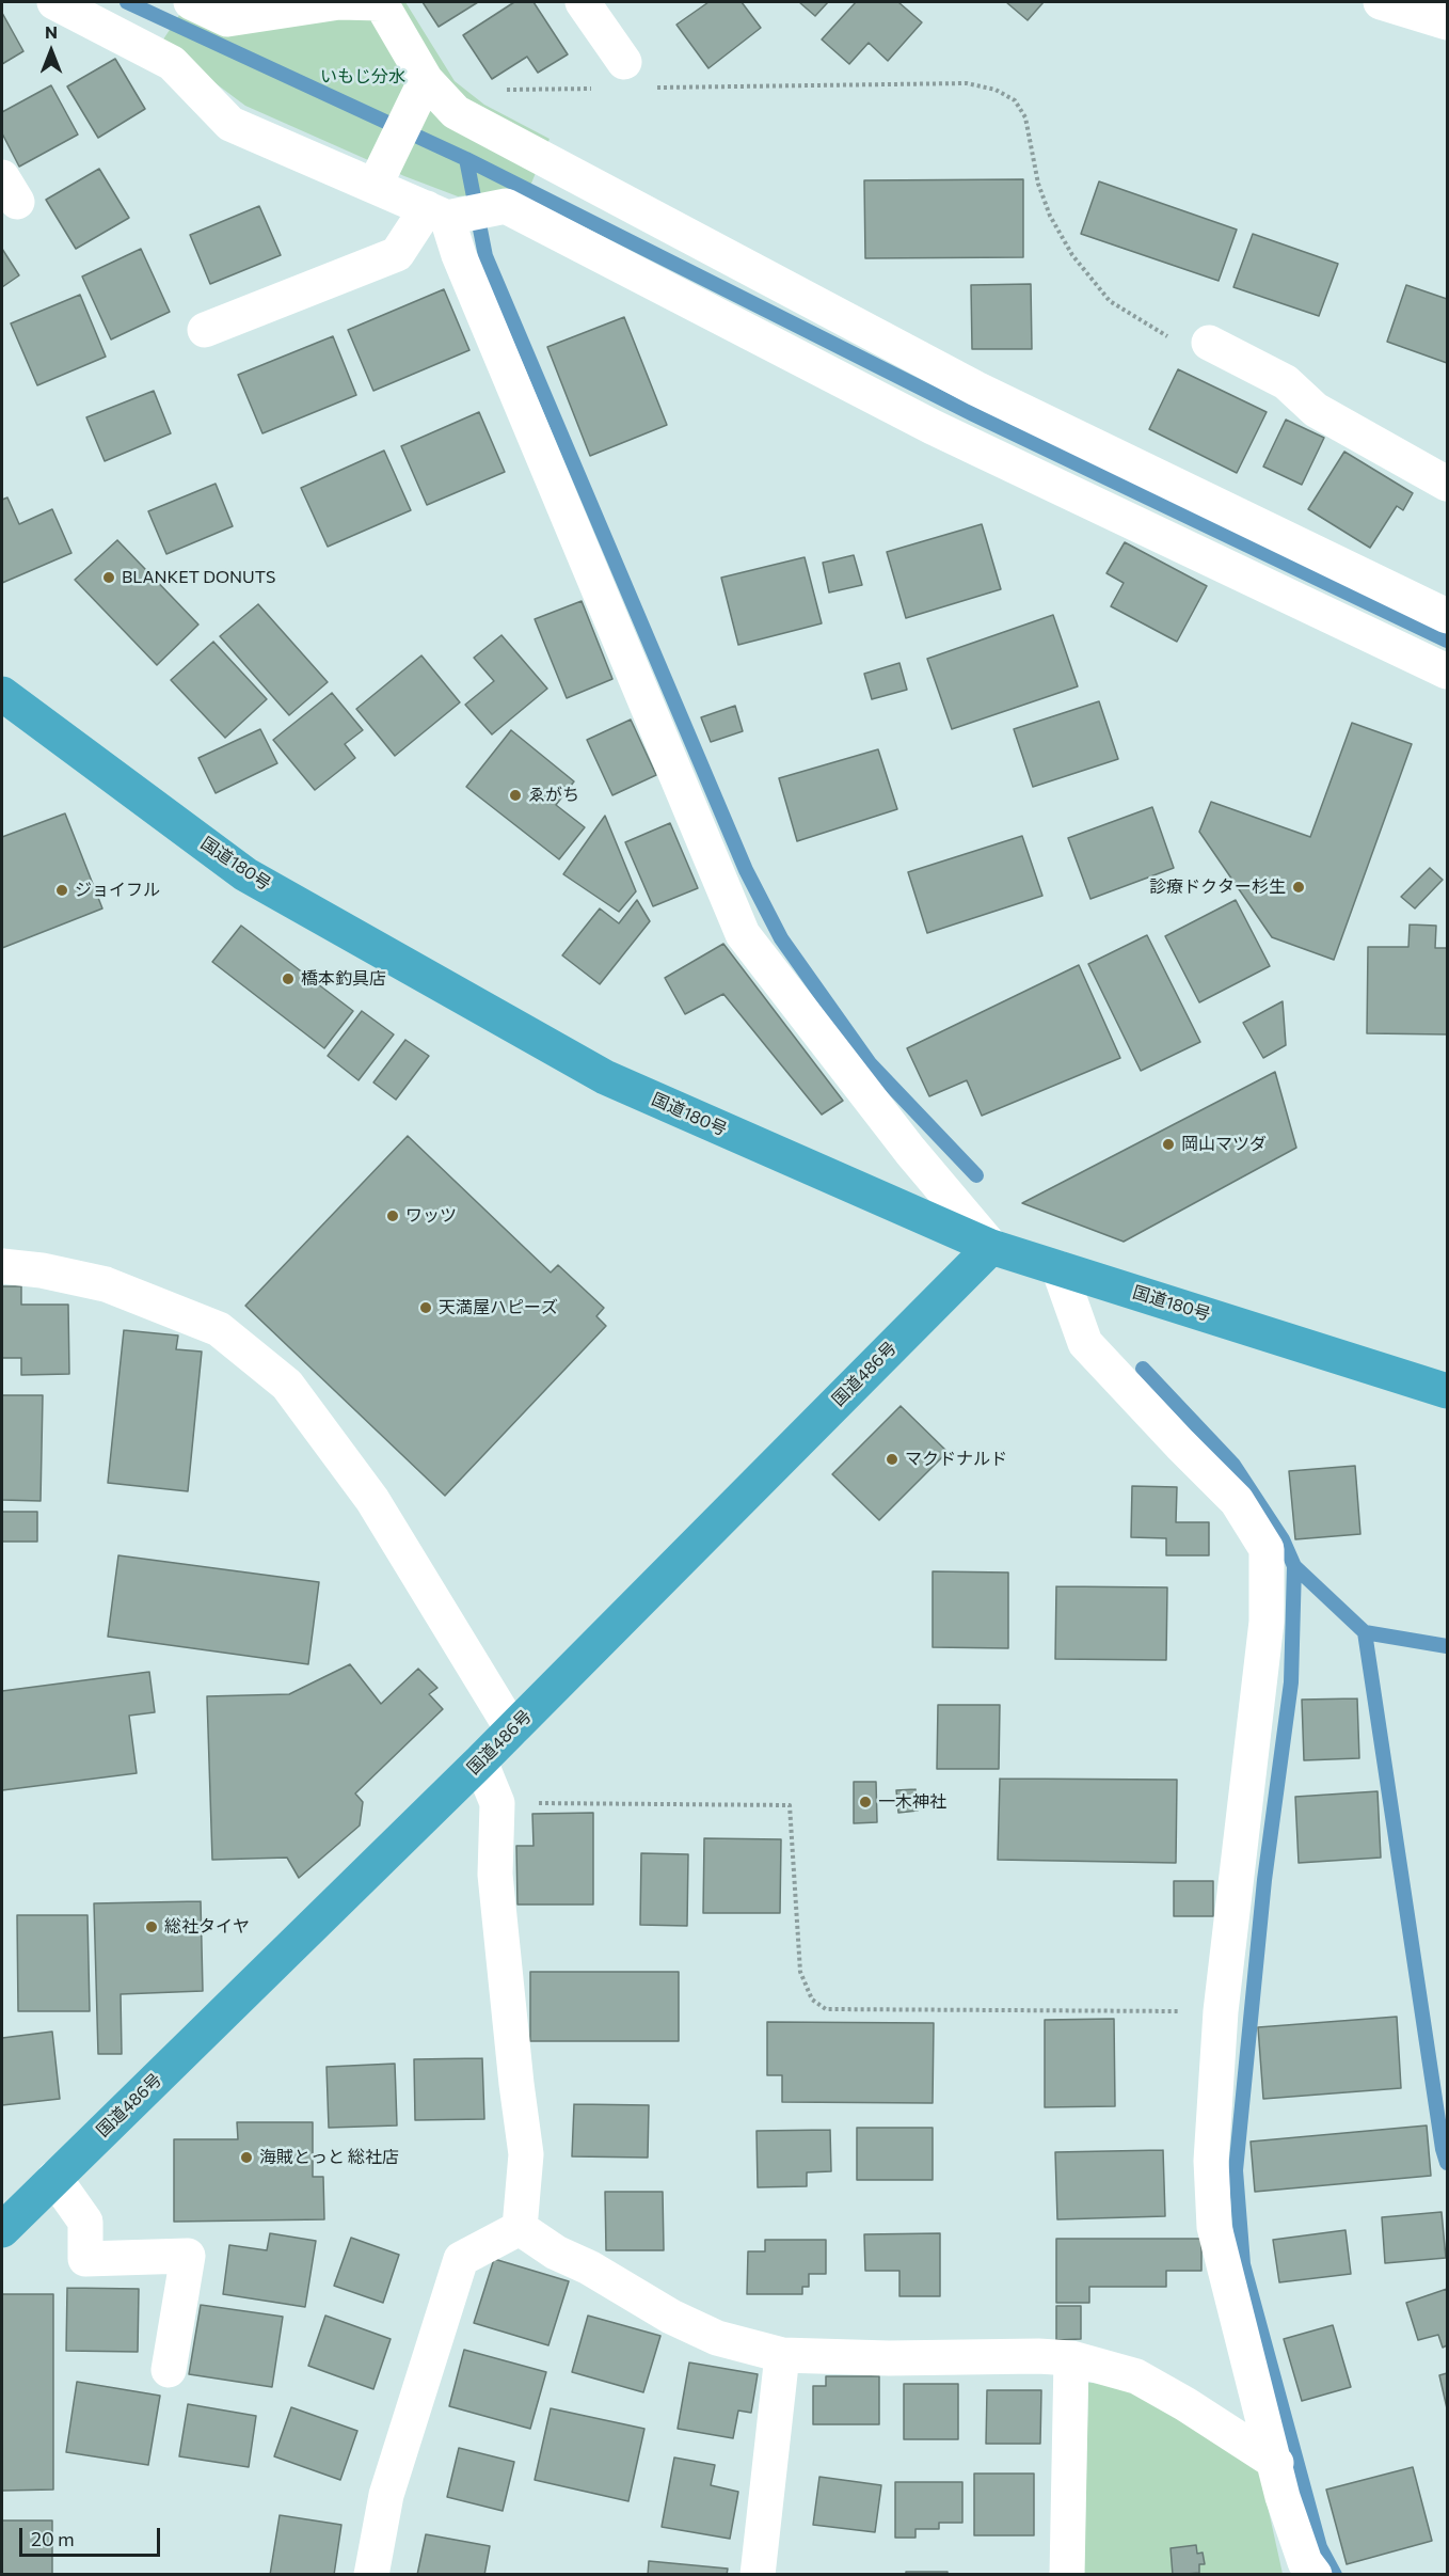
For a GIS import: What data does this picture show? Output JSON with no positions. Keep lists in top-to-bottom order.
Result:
{
  "streets": {
    "highway": ["国道180号", "国道486号"]
  },
  "crossings": [
    ["国道180号", "国道486号"]
  ],
  "parks": ["いもじ分水"],
  "places": [
    "BLANKET DONUTS",
    "ゑがち",
    "診療ドクター杉生",
    "ジョイフル",
    "橋本釣具店",
    "岡山マツダ",
    "ワッツ",
    "天満屋ハピーズ",
    "マクドナルド",
    "一木神社",
    "総社タイヤ",
    "海賊とっと 総社店"
  ],
  "scale_bar": "20 m",
  "north": "top"
}
